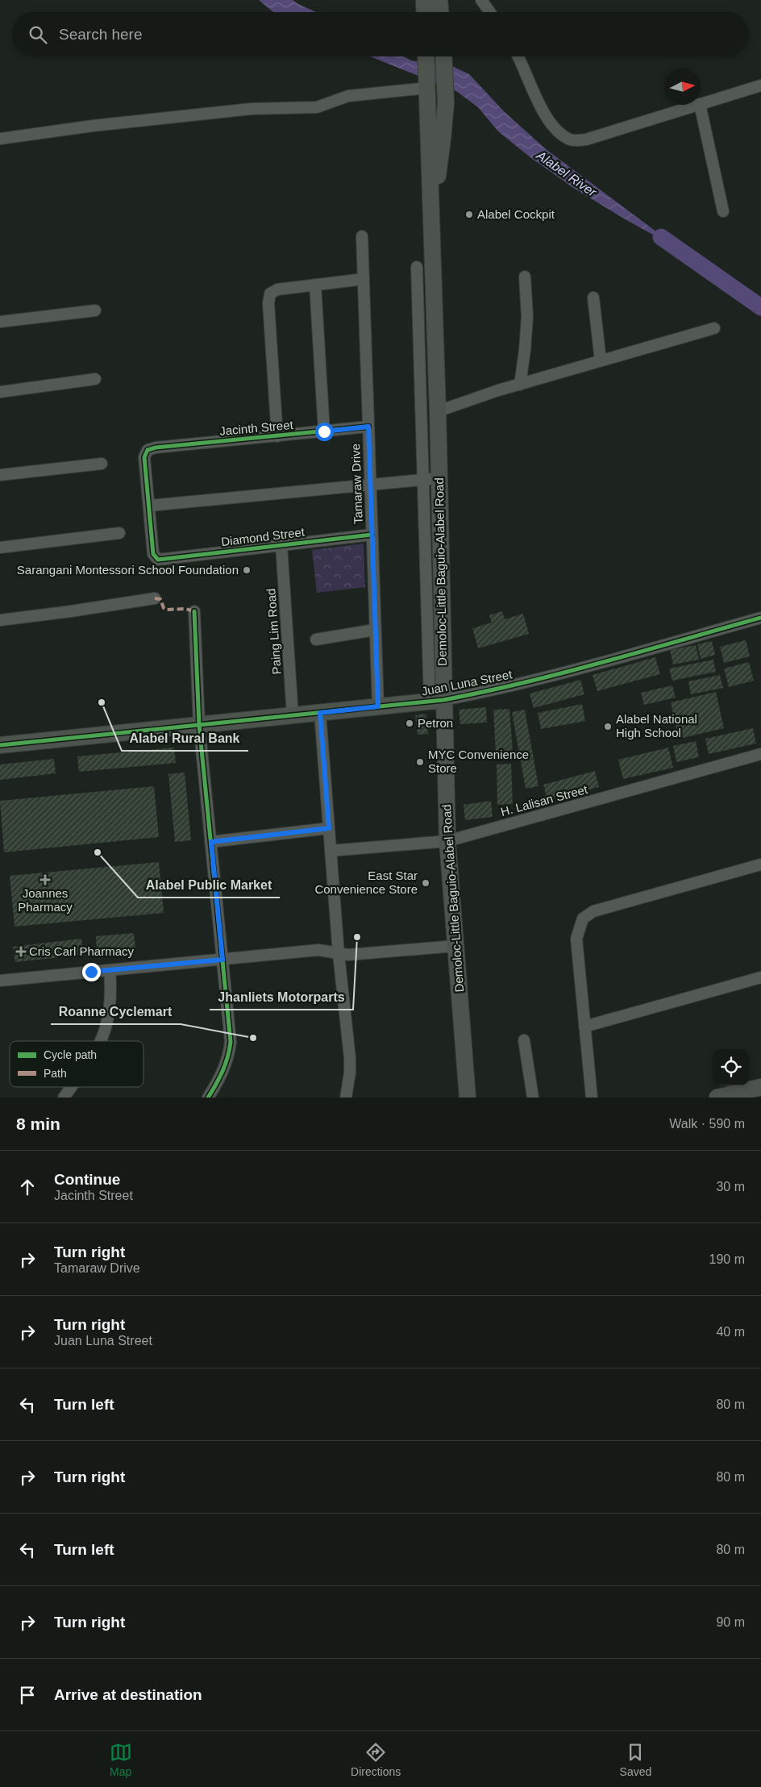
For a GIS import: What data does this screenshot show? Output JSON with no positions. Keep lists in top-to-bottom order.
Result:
{
  "streets": {
    "main road": ["Demoloc-Little Baguio-Alabel Road", "Juan Luna Street"],
    "street": [
      "Jacinth Street",
      "Tamaraw Drive",
      "Diamond Street",
      "Paing Lim Road",
      "H. Lalisan Street"
    ]
  },
  "crossings": [
    ["Jacinth Street", "Tamaraw Drive"],
    ["Jacinth Street", "Diamond Street"],
    ["Tamaraw Drive", "Diamond Street"],
    ["Tamaraw Drive", "Juan Luna Street"],
    ["Diamond Street", "Paing Lim Road"],
    ["Demoloc-Little Baguio-Alabel Road", "Juan Luna Street"],
    ["Demoloc-Little Baguio-Alabel Road", "H. Lalisan Street"],
    ["Paing Lim Road", "Juan Luna Street"]
  ],
  "water": ["Alabel River"],
  "places": {
    "other": [
      "Alabel Cockpit",
      "Sarangani Montessori School Foundation",
      "Alabel Rural Bank",
      "Petron",
      "Alabel National High School",
      "MYC Convenience Store",
      "Alabel Public Market",
      "East Star Convenience Store",
      "Jhanliets Motorparts",
      "Roanne Cyclemart"
    ],
    "health": ["Joannes Pharmacy", "Cris Carl Pharmacy"]
  },
  "legend": ["Cycle path", "Path"],
  "north": "right",
  "page": {
    "search": "Search here",
    "heading": ["8 min", "Walk · 590 m"],
    "list": [
      ["Continue", "Jacinth Street", "30 m"],
      ["Turn right", "Tamaraw Drive", "190 m"],
      ["Turn right", "Juan Luna Street", "40 m"],
      ["Turn left", "80 m"],
      ["Turn right", "80 m"],
      ["Turn left", "80 m"],
      ["Turn right", "90 m"],
      "Arrive at destination"
    ],
    "nav": ["Map", "Directions", "Saved"]
  }
}
